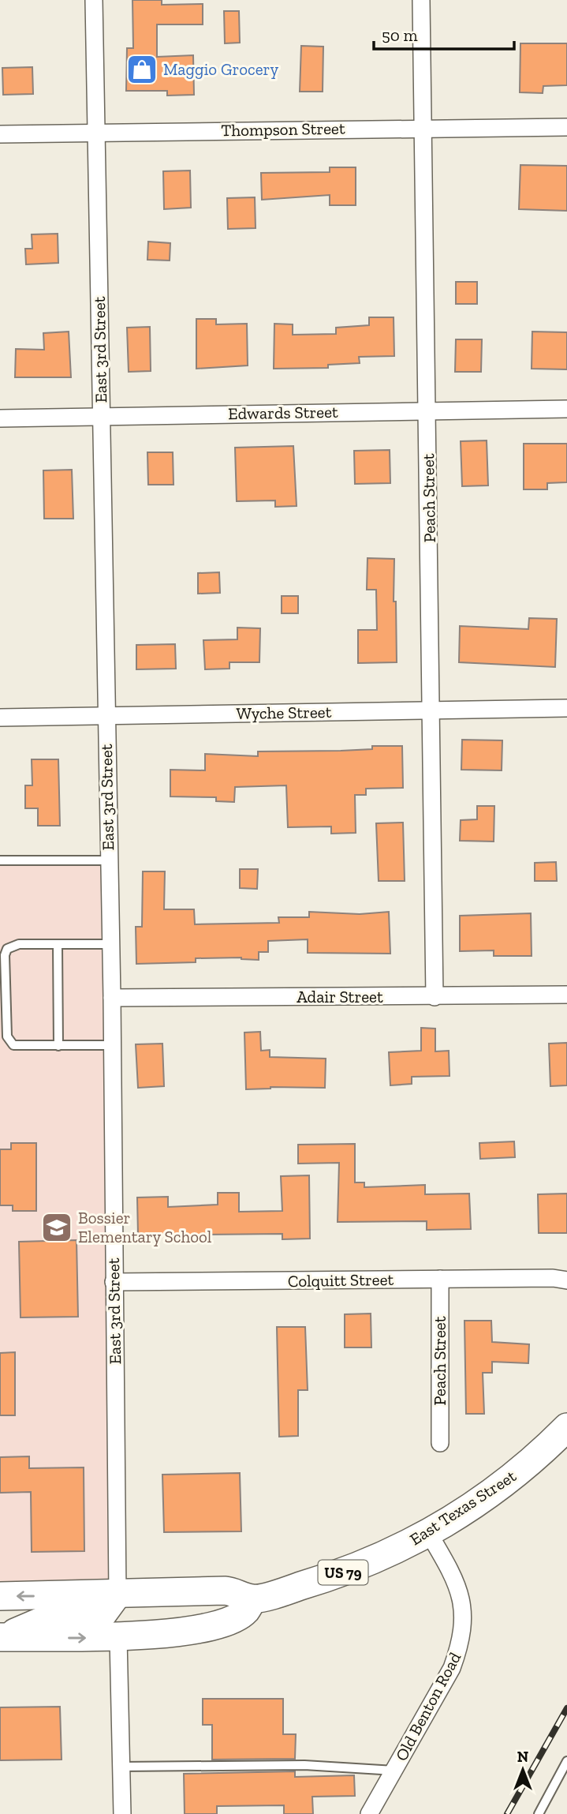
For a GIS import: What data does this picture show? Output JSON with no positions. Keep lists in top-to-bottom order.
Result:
{
  "streets": {
    "main road": ["East Texas Street", "US 79"],
    "street": [
      "Thompson Street",
      "East 3rd Street",
      "Edwards Street",
      "Peach Street",
      "Wyche Street",
      "Adair Street",
      "Colquitt Street",
      "Old Benton Road"
    ]
  },
  "crossings": [
    ["Thompson Street", "East 3rd Street"],
    ["Thompson Street", "Peach Street"],
    ["East 3rd Street", "Edwards Street"],
    ["East 3rd Street", "Wyche Street"],
    ["East 3rd Street", "Adair Street"],
    ["East 3rd Street", "Colquitt Street"],
    ["Edwards Street", "Peach Street"],
    ["Peach Street", "Wyche Street"],
    ["Peach Street", "Adair Street"],
    ["Peach Street", "Colquitt Street"],
    ["East Texas Street", "Old Benton Road"]
  ],
  "places": {
    "shop": ["Maggio Grocery"],
    "school or university": ["Bossier Elementary School"]
  },
  "scale_bar": "50 m",
  "north": "top"
}
